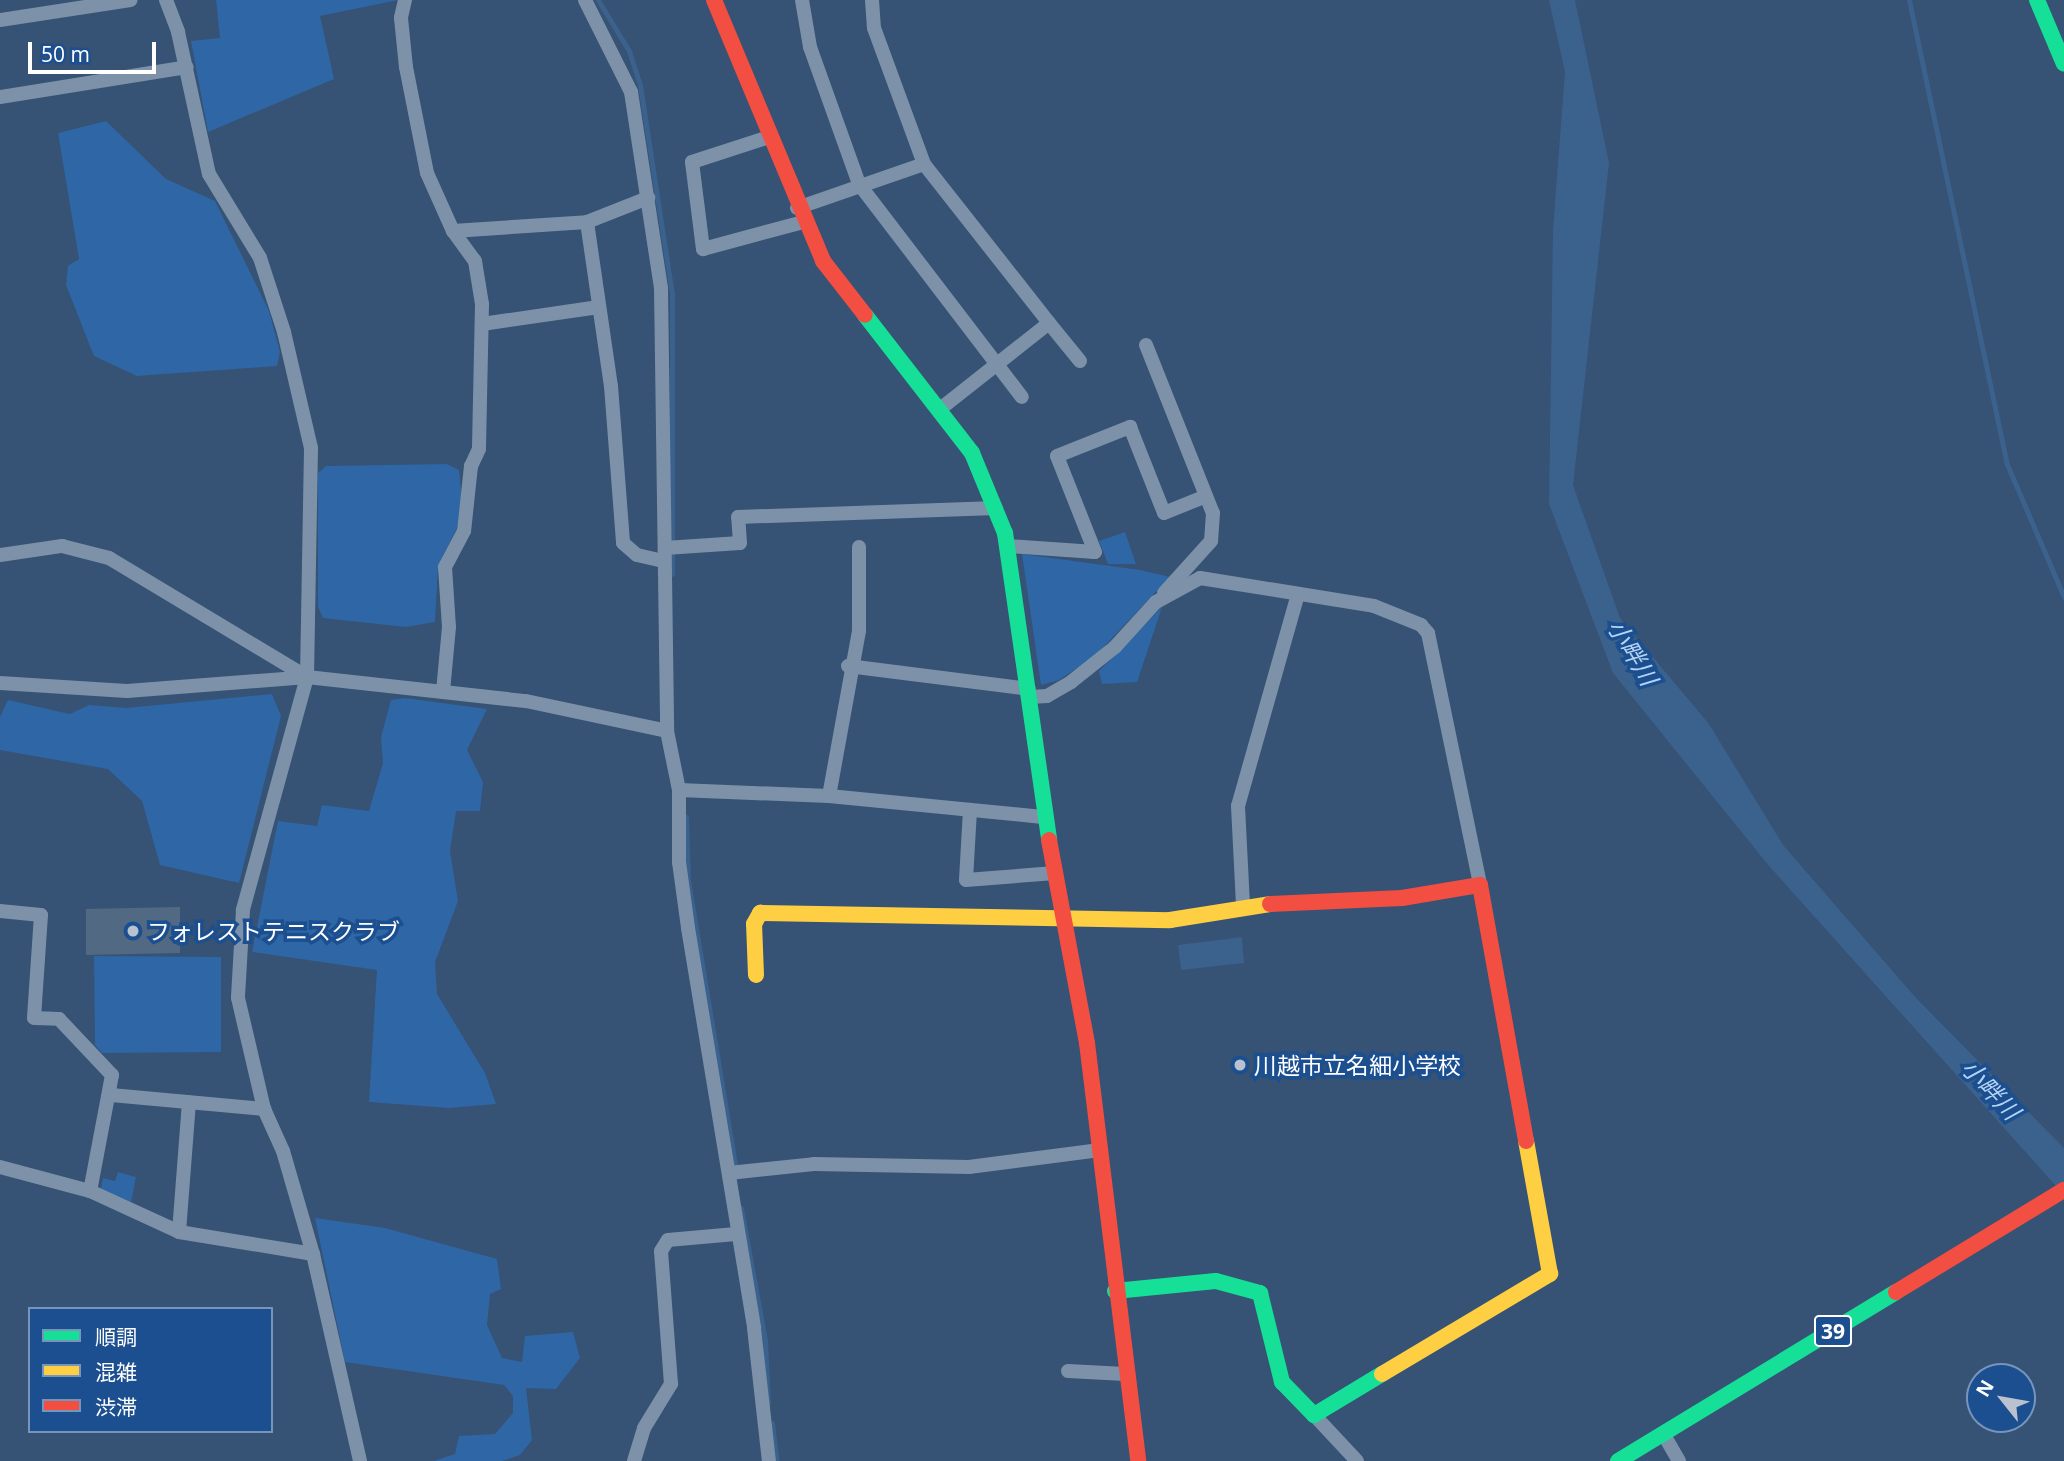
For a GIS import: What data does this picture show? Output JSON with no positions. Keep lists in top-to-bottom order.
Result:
{
  "streets": {
    "street": ["39"]
  },
  "water": ["小畔川"],
  "places": ["フォレストテニスクラブ", "川越市立名細小学校"],
  "legend": ["順調", "混雑", "渋滞"],
  "scale_bar": "50 m",
  "north": "top left"
}
